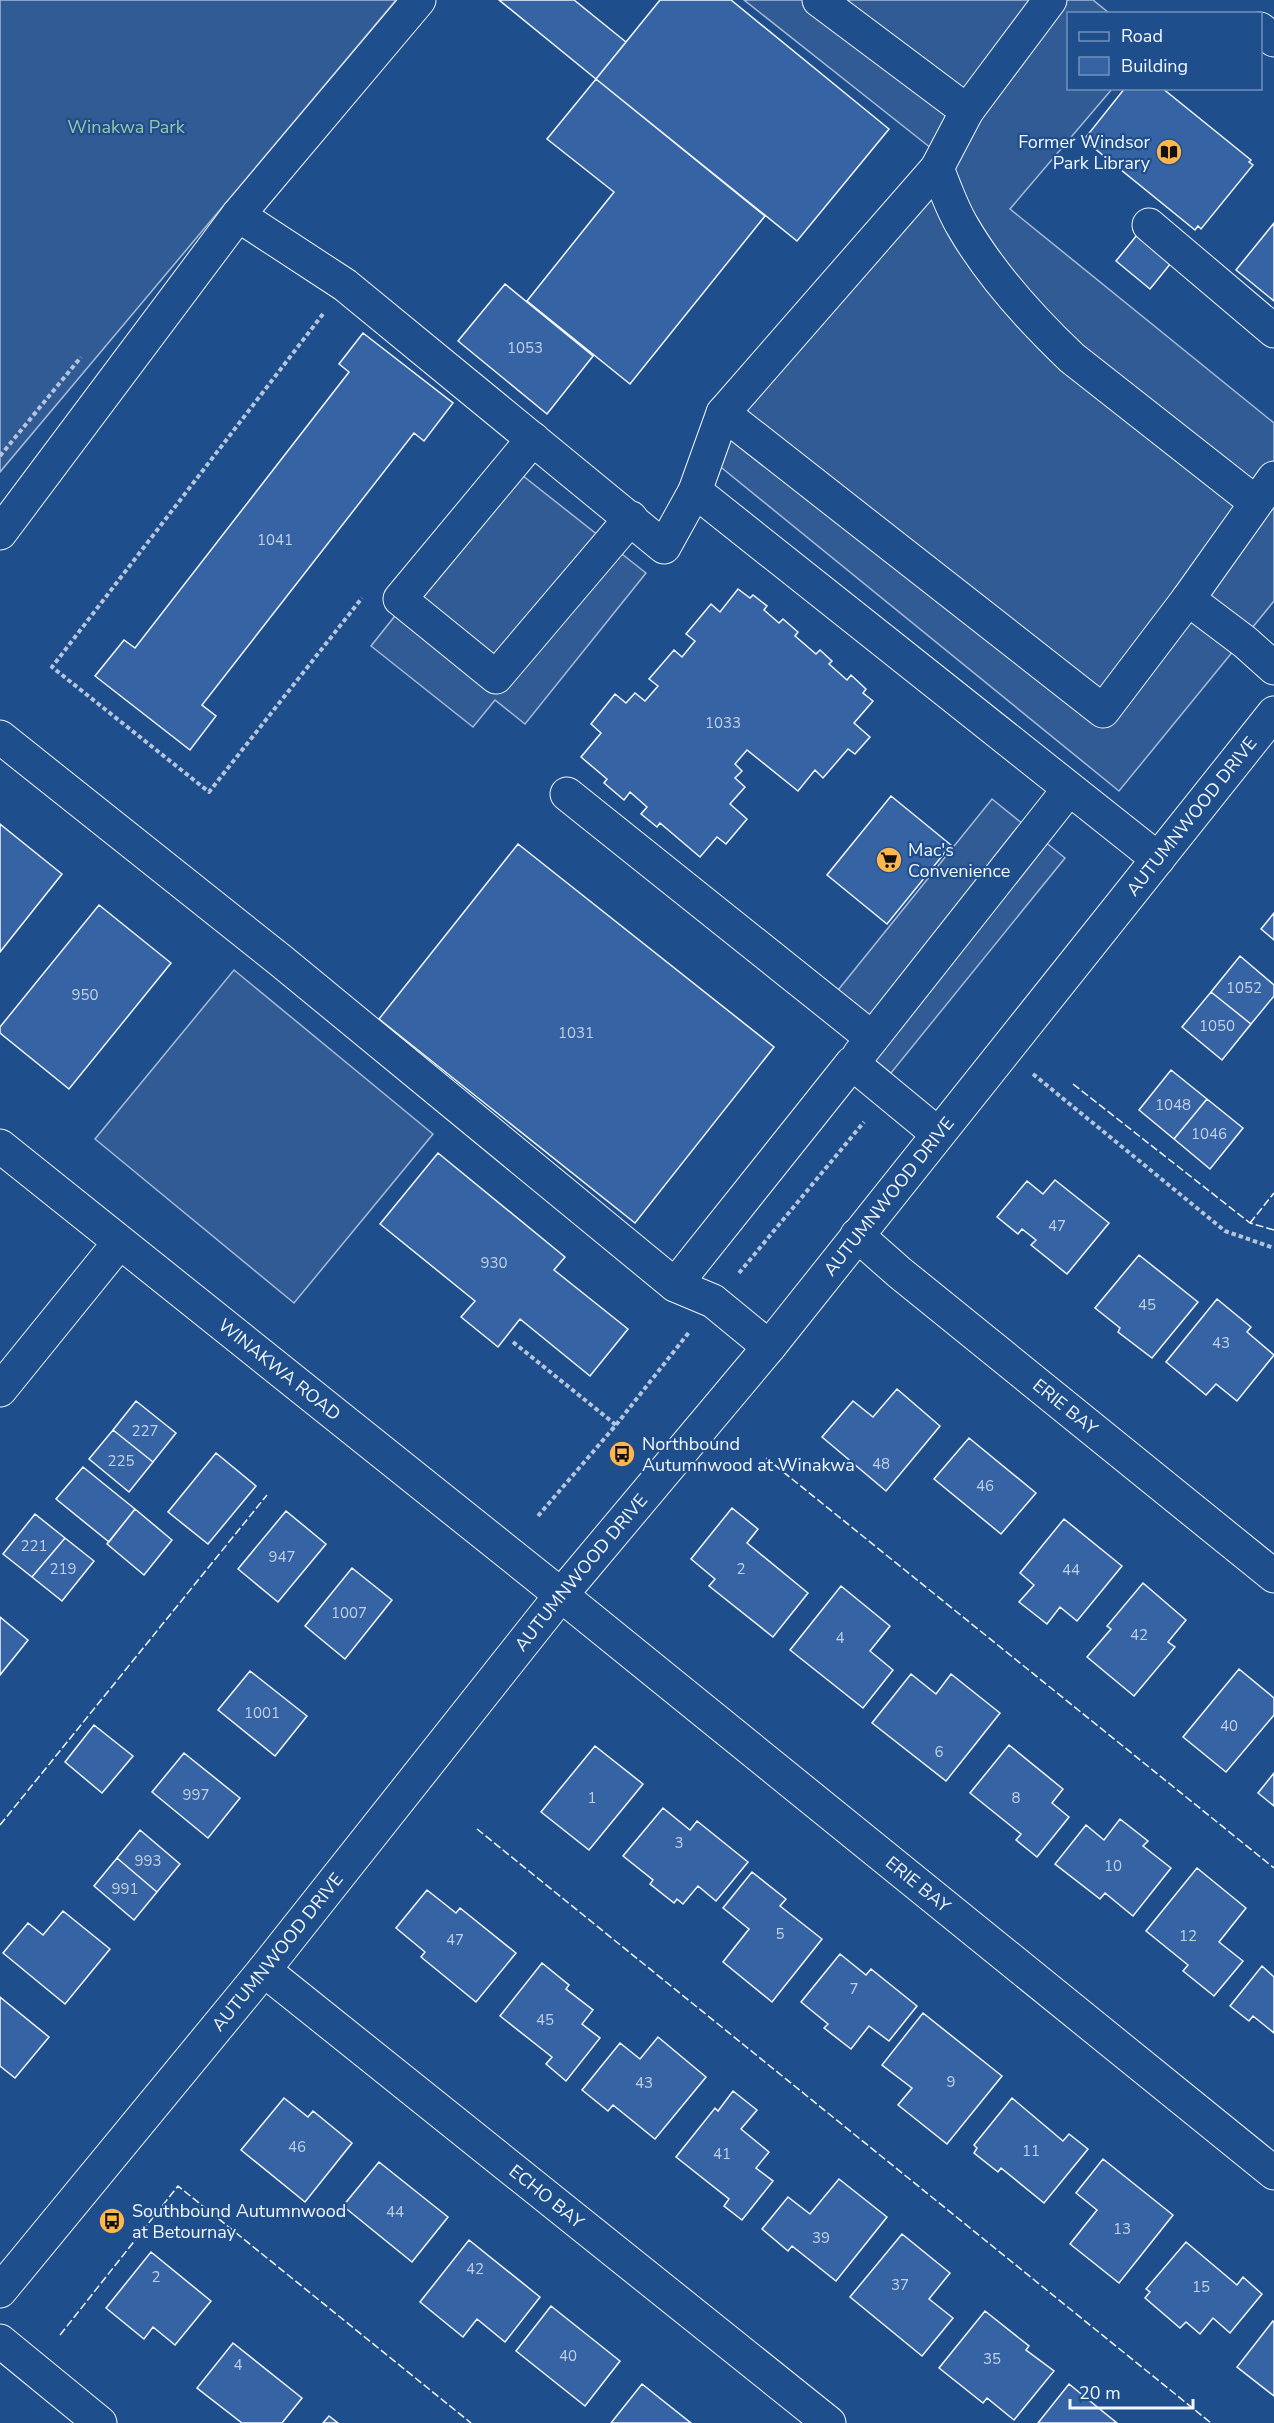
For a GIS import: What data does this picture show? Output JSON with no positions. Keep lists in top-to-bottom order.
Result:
{
  "streets": {
    "street": [
      "AUTUMNWOOD DRIVE",
      "WINAKWA ROAD",
      "ERIE BAY",
      "ECHO BAY"
    ]
  },
  "crossings": [
    ["AUTUMNWOOD DRIVE", "WINAKWA ROAD"],
    ["AUTUMNWOOD DRIVE", "ERIE BAY"],
    ["AUTUMNWOOD DRIVE", "ECHO BAY"],
    ["WINAKWA ROAD", "ERIE BAY"]
  ],
  "parks": ["Winakwa Park"],
  "places": {
    "library": ["Former Windsor Park Library"],
    "supermarket": ["Mac's Convenience"],
    "bus stop": ["Northbound Autumnwood at Winakwa", "Southbound Autumnwood at Betournay"]
  },
  "house_numbers": [
    "1053",
    "1041",
    "1033",
    "1052",
    "950",
    "1050",
    "1031",
    "1048",
    "1046",
    "47",
    "930",
    "45",
    "43",
    "227",
    "225",
    "48",
    "46",
    "221",
    "947",
    "219",
    "2",
    "44",
    "1007",
    "42",
    "4",
    "1001",
    "40",
    "6",
    "997",
    "1",
    "8",
    "3",
    "993",
    "10",
    "991",
    "5",
    "12",
    "47",
    "7",
    "45",
    "9",
    "43",
    "46",
    "11",
    "41",
    "44",
    "13",
    "39",
    "42",
    "2",
    "37",
    "15",
    "40",
    "35",
    "4"
  ],
  "legend": ["Road", "Building"],
  "scale_bar": "20 m"
}
